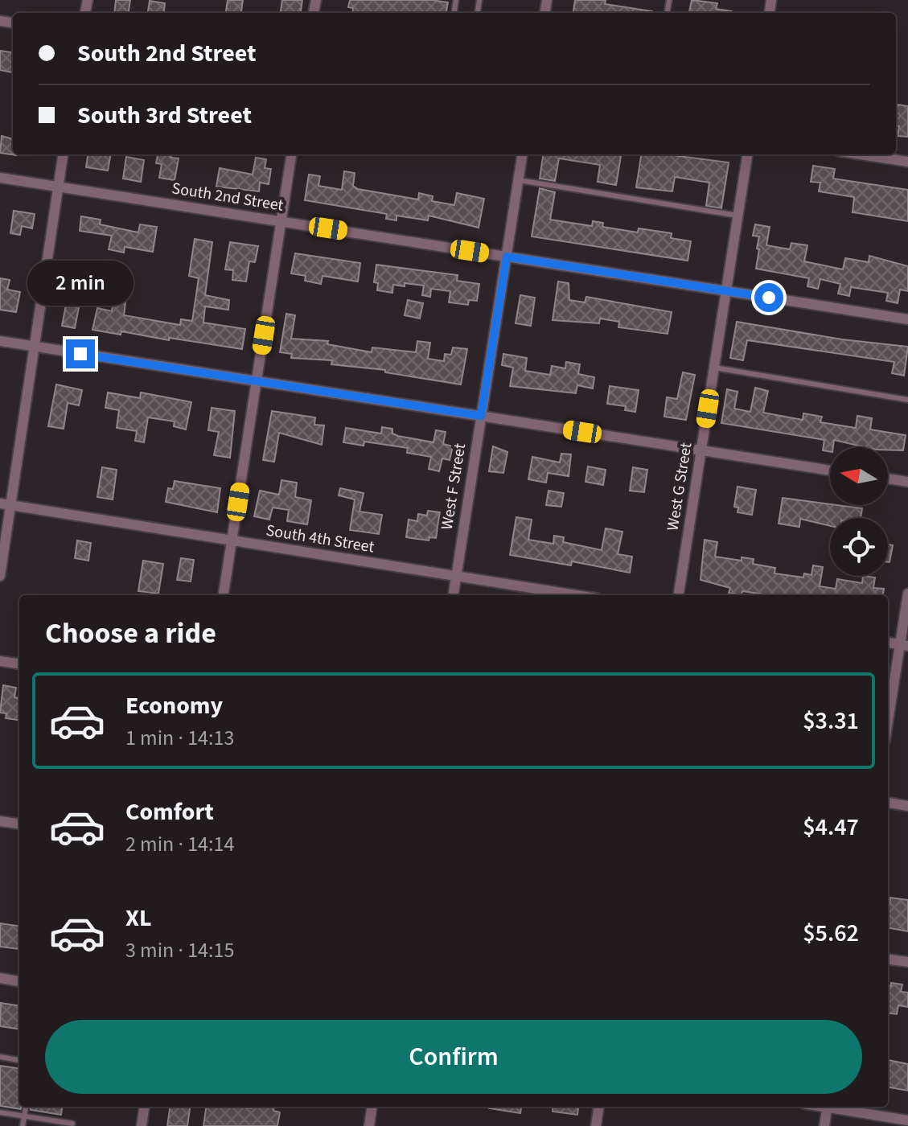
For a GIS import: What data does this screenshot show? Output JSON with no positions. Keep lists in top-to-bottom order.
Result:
{
  "streets": {
    "street": [
      "South 2nd Street",
      "West F Street",
      "West G Street",
      "South 4th Street"
    ]
  },
  "crossings": [
    ["South 2nd Street", "West F Street"],
    ["South 2nd Street", "West G Street"],
    ["West F Street", "South 4th Street"]
  ],
  "north": "left",
  "page": {
    "banner": ["South 2nd Street", "South 3rd Street"],
    "bubble": "2 min",
    "heading": "Choose a ride",
    "list": [
      {
        "name": "Economy",
        "note": "1 min · 14:13",
        "value": "$3.31"
      },
      {
        "name": "Comfort",
        "note": "2 min · 14:14",
        "value": "$4.47"
      },
      {
        "name": "XL",
        "note": "3 min · 14:15",
        "value": "$5.62"
      }
    ],
    "buttons": "Confirm"
  }
}
